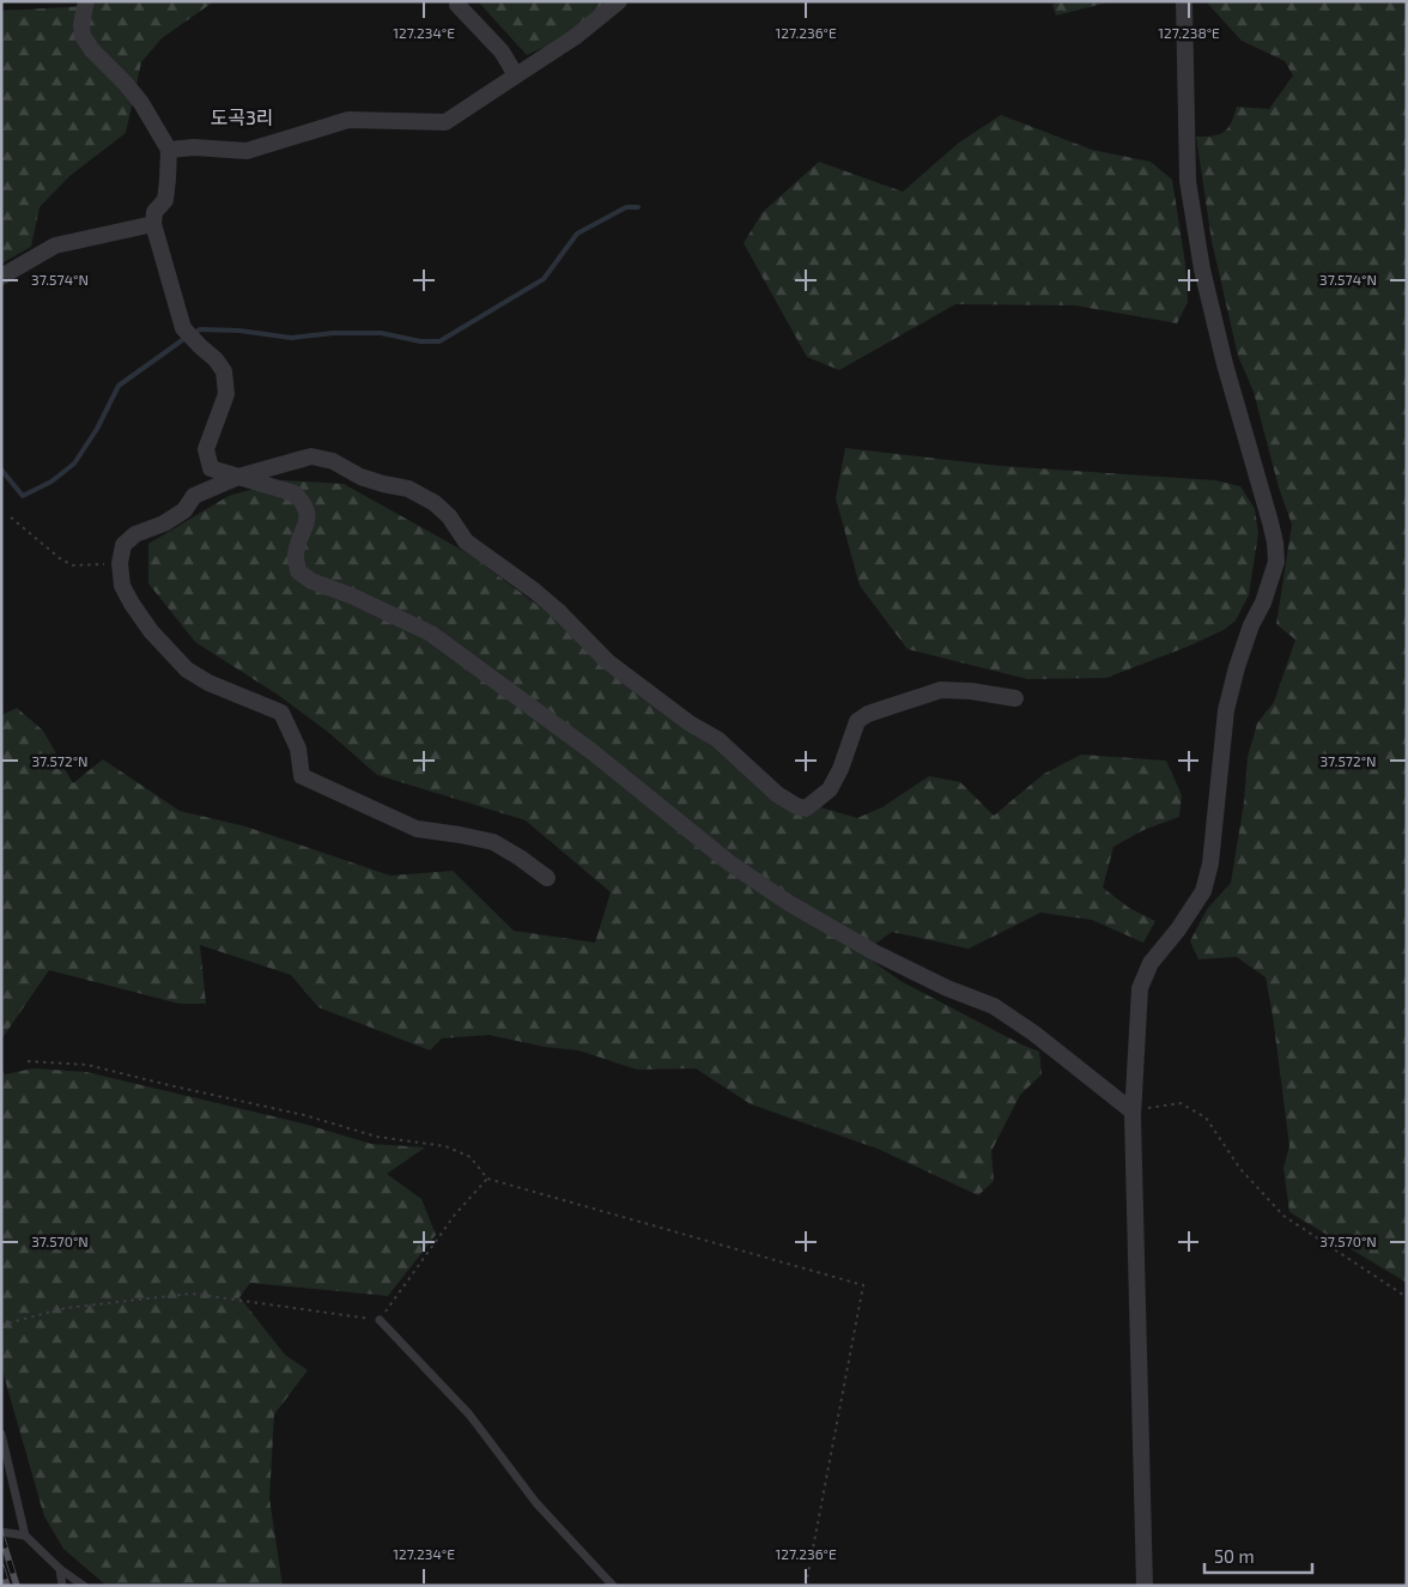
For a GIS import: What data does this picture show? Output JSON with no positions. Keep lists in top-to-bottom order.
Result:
{
  "districts": ["도곡3리"],
  "scale_bar": "50 m",
  "coordinates": [
    "127.234°E",
    "127.236°E",
    "127.238°E",
    "37.574°N",
    "37.572°N",
    "37.570°N"
  ]
}
